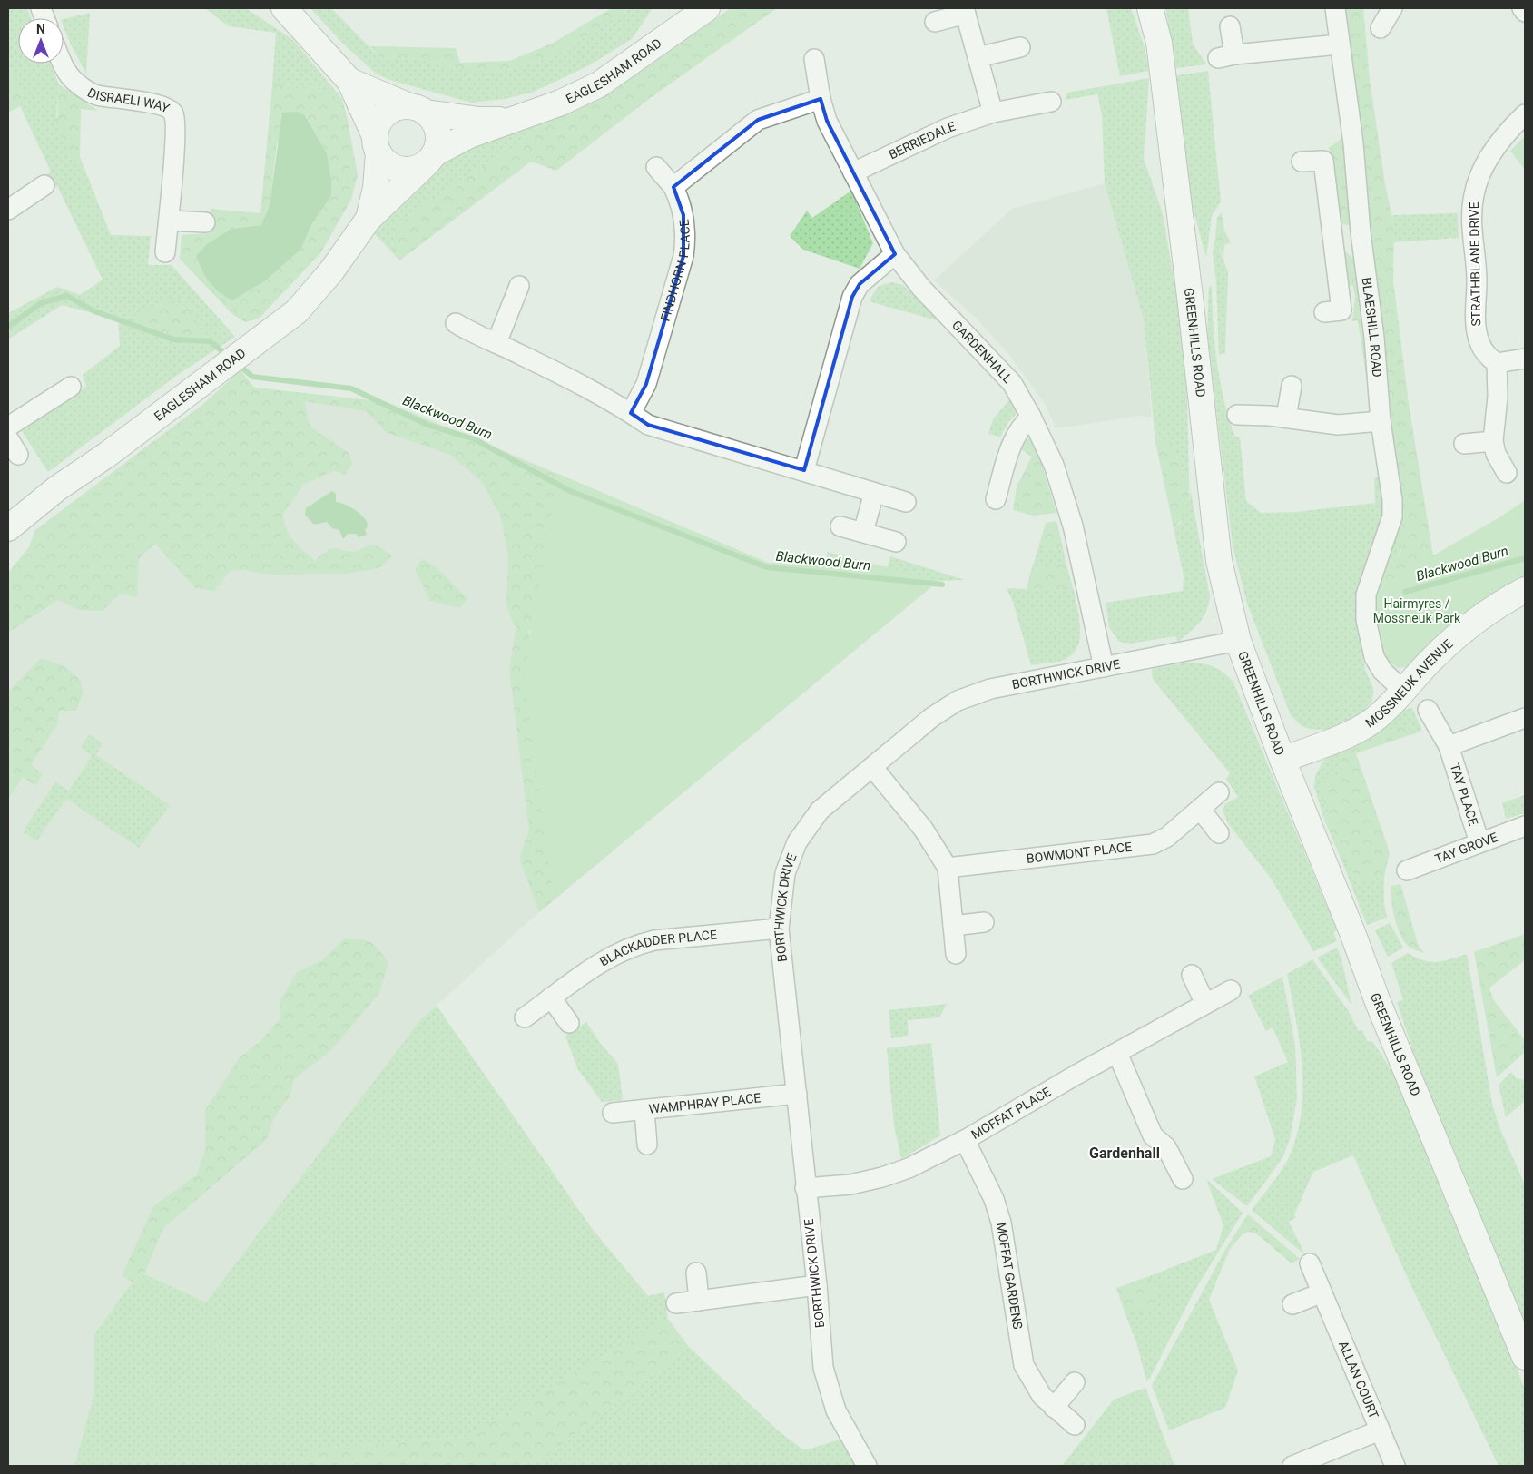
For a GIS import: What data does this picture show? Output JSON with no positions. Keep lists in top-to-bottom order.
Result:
{
  "streets": {
    "street": [
      "EAGLESHAM ROAD",
      "DISRAELI WAY",
      "BERRIEDALE",
      "STRATHBLANE DRIVE",
      "FINDHORN PLACE",
      "BLAESHILL ROAD",
      "GREENHILLS ROAD",
      "GARDENHALL",
      "BORTHWICK DRIVE",
      "MOSSNEUK AVENUE",
      "TAY PLACE",
      "TAY GROVE",
      "BOWMONT PLACE",
      "BLACKADDER PLACE",
      "WAMPHRAY PLACE",
      "MOFFAT PLACE",
      "MOFFAT GARDENS",
      "ALLAN COURT"
    ]
  },
  "crossings": [
    ["BERRIEDALE", "GARDENHALL"],
    ["BLAESHILL ROAD", "MOSSNEUK AVENUE"],
    ["GREENHILLS ROAD", "BORTHWICK DRIVE"],
    ["GREENHILLS ROAD", "MOSSNEUK AVENUE"],
    ["GARDENHALL", "BORTHWICK DRIVE"],
    ["BORTHWICK DRIVE", "BLACKADDER PLACE"],
    ["BORTHWICK DRIVE", "WAMPHRAY PLACE"],
    ["BORTHWICK DRIVE", "MOFFAT PLACE"],
    ["TAY PLACE", "TAY GROVE"],
    ["MOFFAT PLACE", "MOFFAT GARDENS"]
  ],
  "districts": ["Gardenhall"],
  "water": ["Blackwood Burn"],
  "parks": ["Hairmyres / Mossneuk Park"],
  "north": "top"
}
